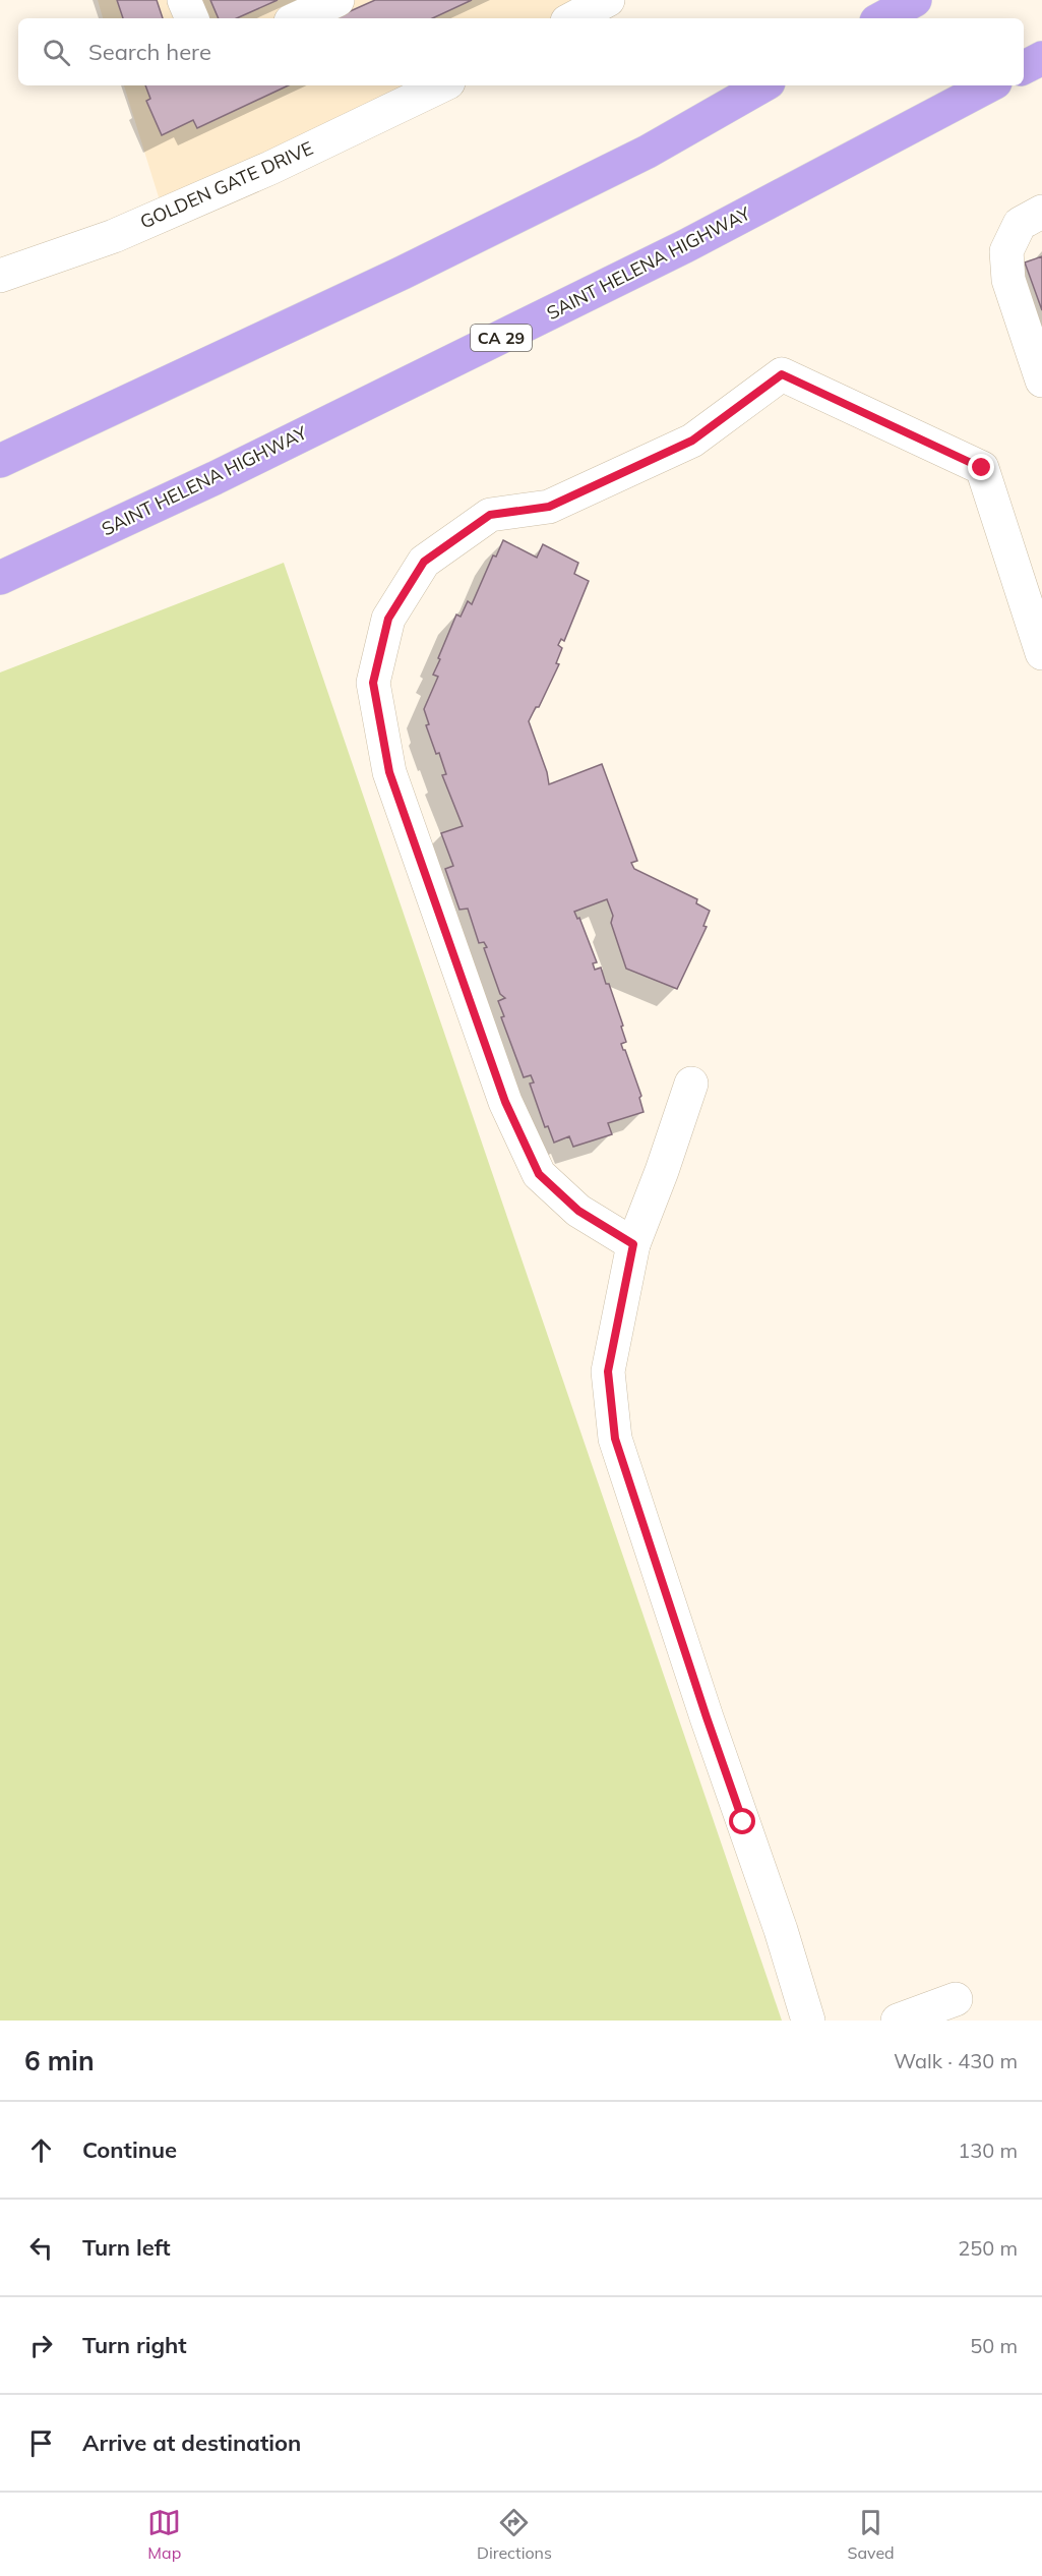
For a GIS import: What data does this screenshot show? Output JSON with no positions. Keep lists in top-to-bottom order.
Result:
{
  "streets": {
    "highway": ["SAINT HELENA HIGHWAY", "CA 29"],
    "street": ["GOLDEN GATE DRIVE"]
  },
  "page": {
    "search": "Search here",
    "heading": ["6 min", "Walk · 430 m"],
    "list": [
      ["Continue", "130 m"],
      ["Turn left", "250 m"],
      ["Turn right", "50 m"],
      "Arrive at destination"
    ],
    "nav": ["Map", "Directions", "Saved"]
  }
}
